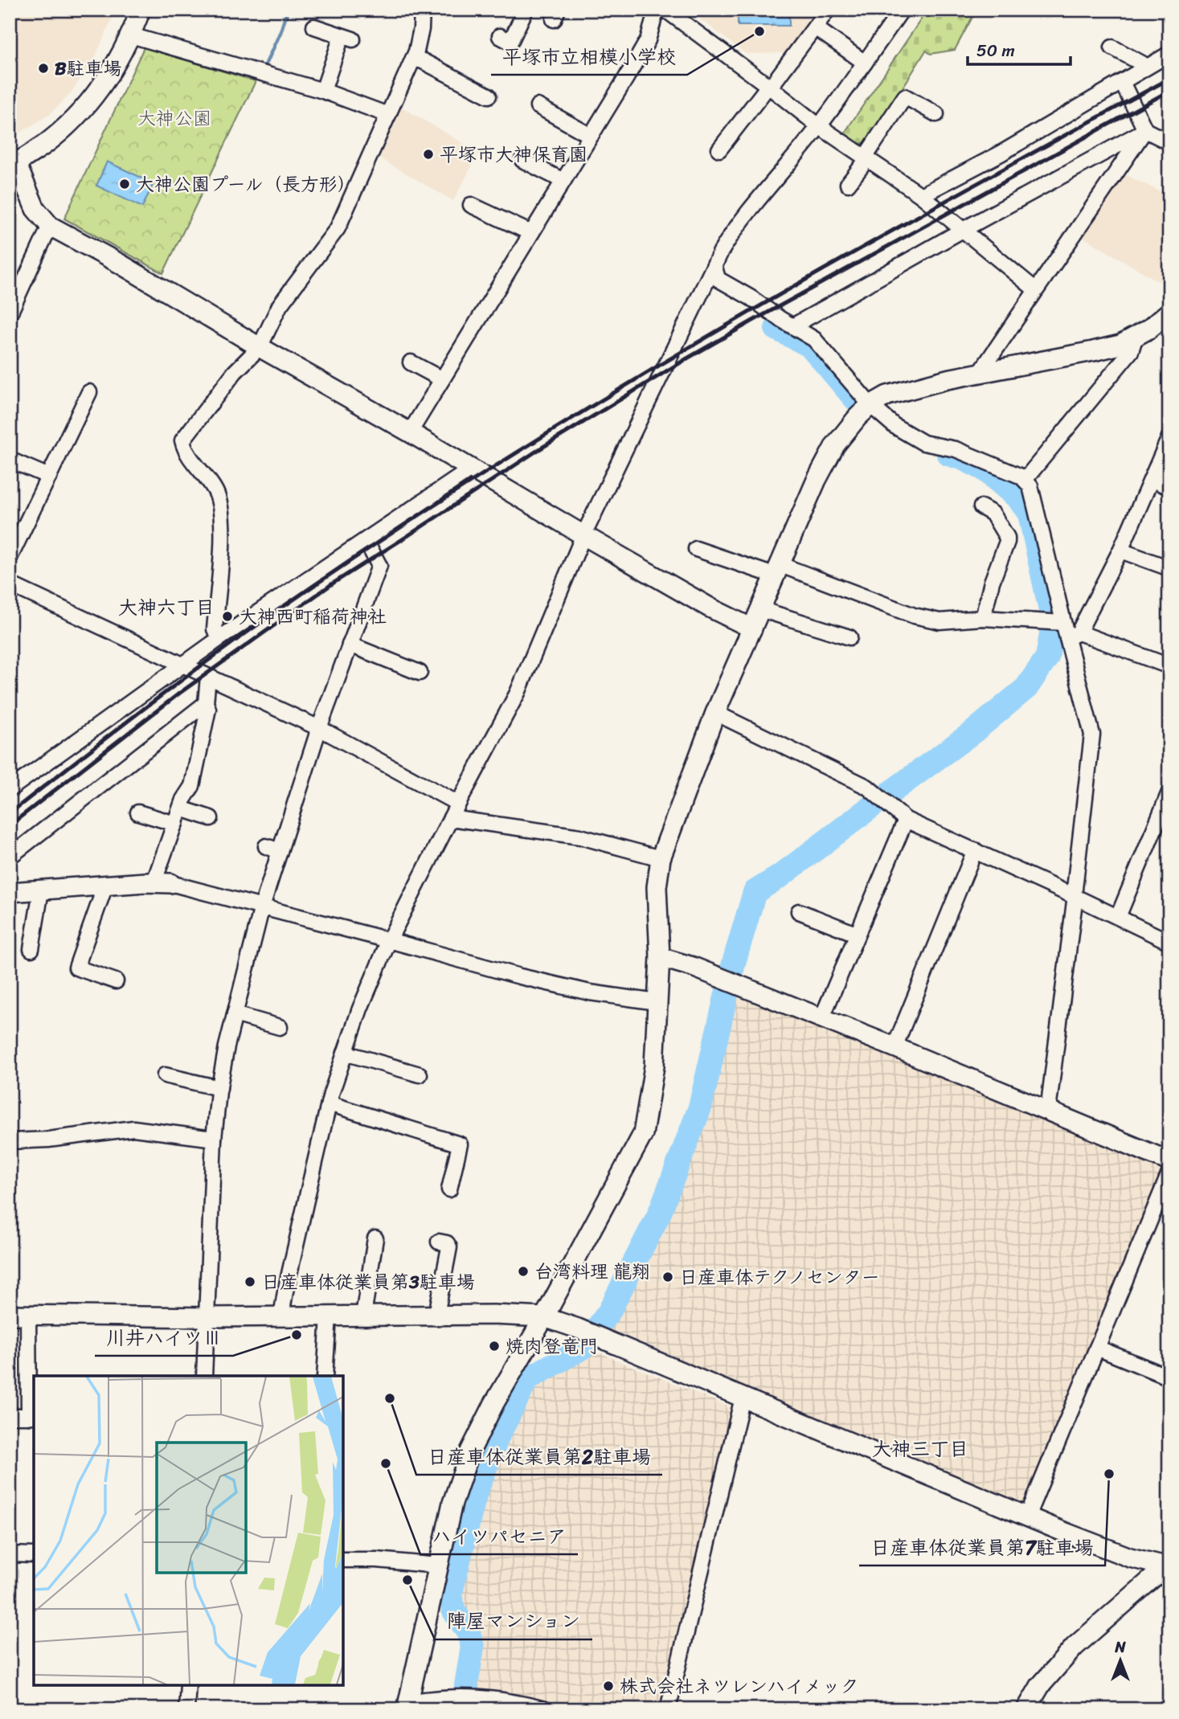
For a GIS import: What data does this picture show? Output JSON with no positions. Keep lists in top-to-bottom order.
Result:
{
  "districts": ["大神六丁目", "大神三丁目"],
  "parks": ["大神公園"],
  "places": [
    "平塚市立相模小学校",
    "B駐車場",
    "平塚市大神保育園",
    "大神公園プール（長方形）",
    "大神西町稲荷神社",
    "台湾料理 龍翔",
    "日産車体テクノセンター",
    "日産車体従業員第3駐車場",
    "川井ハイツⅢ",
    "焼肉登竜門",
    "日産車体従業員第2駐車場",
    "ハイツパセニア",
    "日産車体従業員第7駐車場",
    "陣屋マンション",
    "株式会社ネツレンハイメック"
  ],
  "scale_bar": "50 m",
  "north": "top"
}
